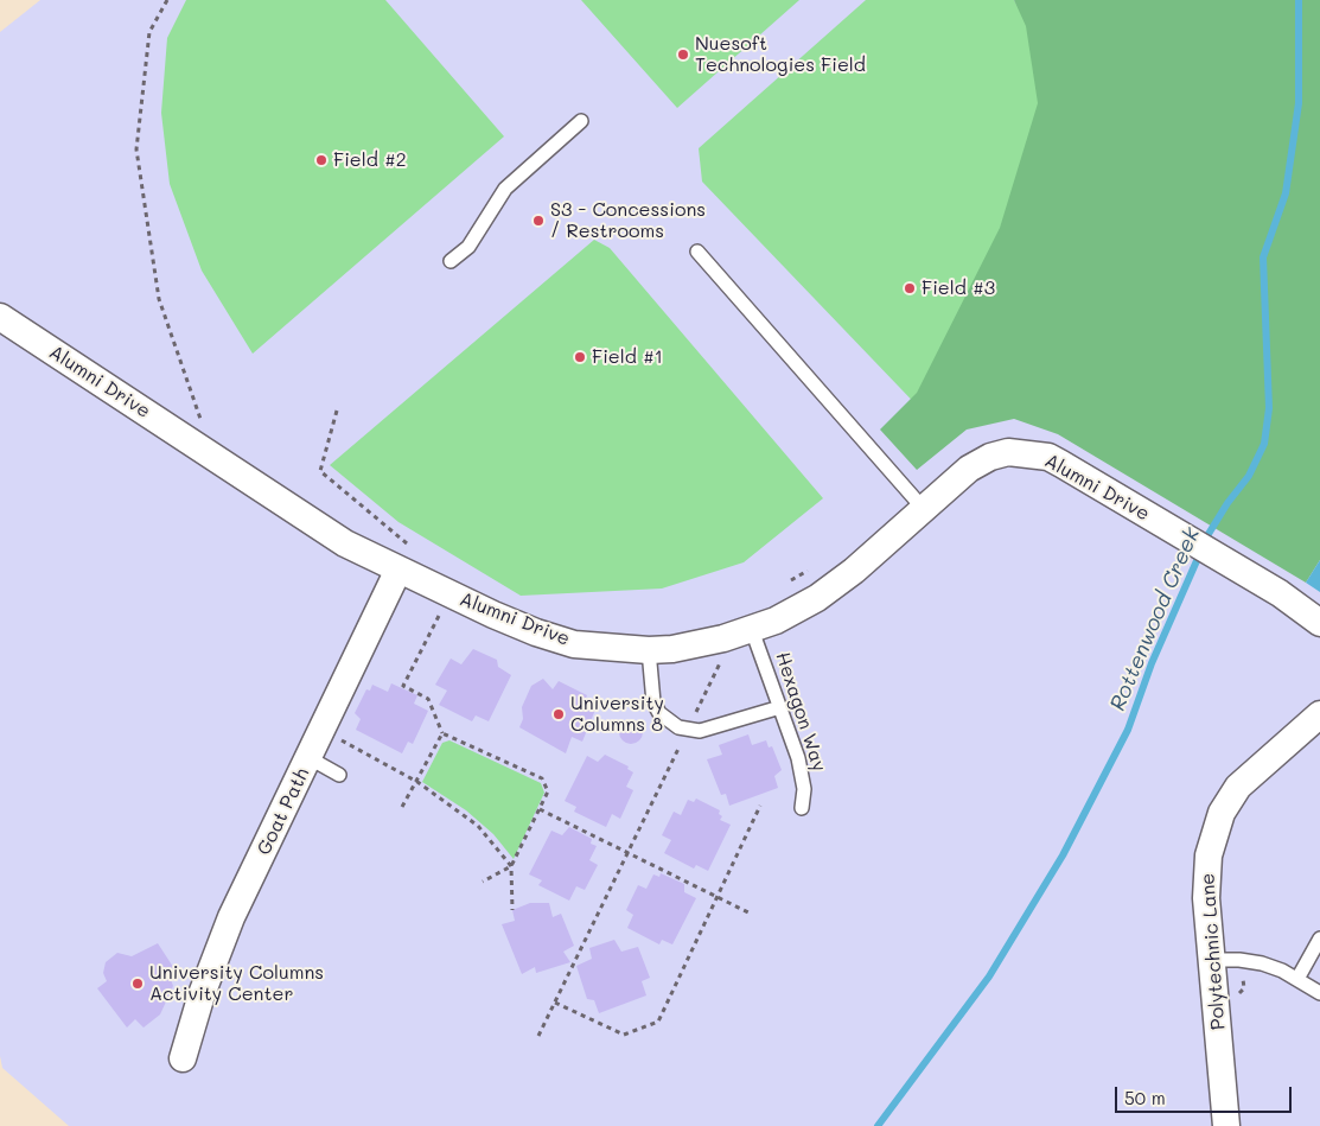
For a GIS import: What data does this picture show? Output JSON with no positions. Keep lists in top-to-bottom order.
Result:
{
  "streets": {
    "street": ["Alumni Drive", "Goat Path", "Polytechnic Lane"],
    "lane": ["Hexagon Way"]
  },
  "crossings": [
    ["Alumni Drive", "Hexagon Way"],
    ["Alumni Drive", "Goat Path"]
  ],
  "water": ["Rottenwood Creek"],
  "places": [
    "Nuesoft Technologies Field",
    "Field #2",
    "S3 - Concessions / Restrooms",
    "Field #3",
    "Field #1",
    "University Columns 8",
    "University Columns Activity Center"
  ],
  "scale_bar": "50 m"
}
